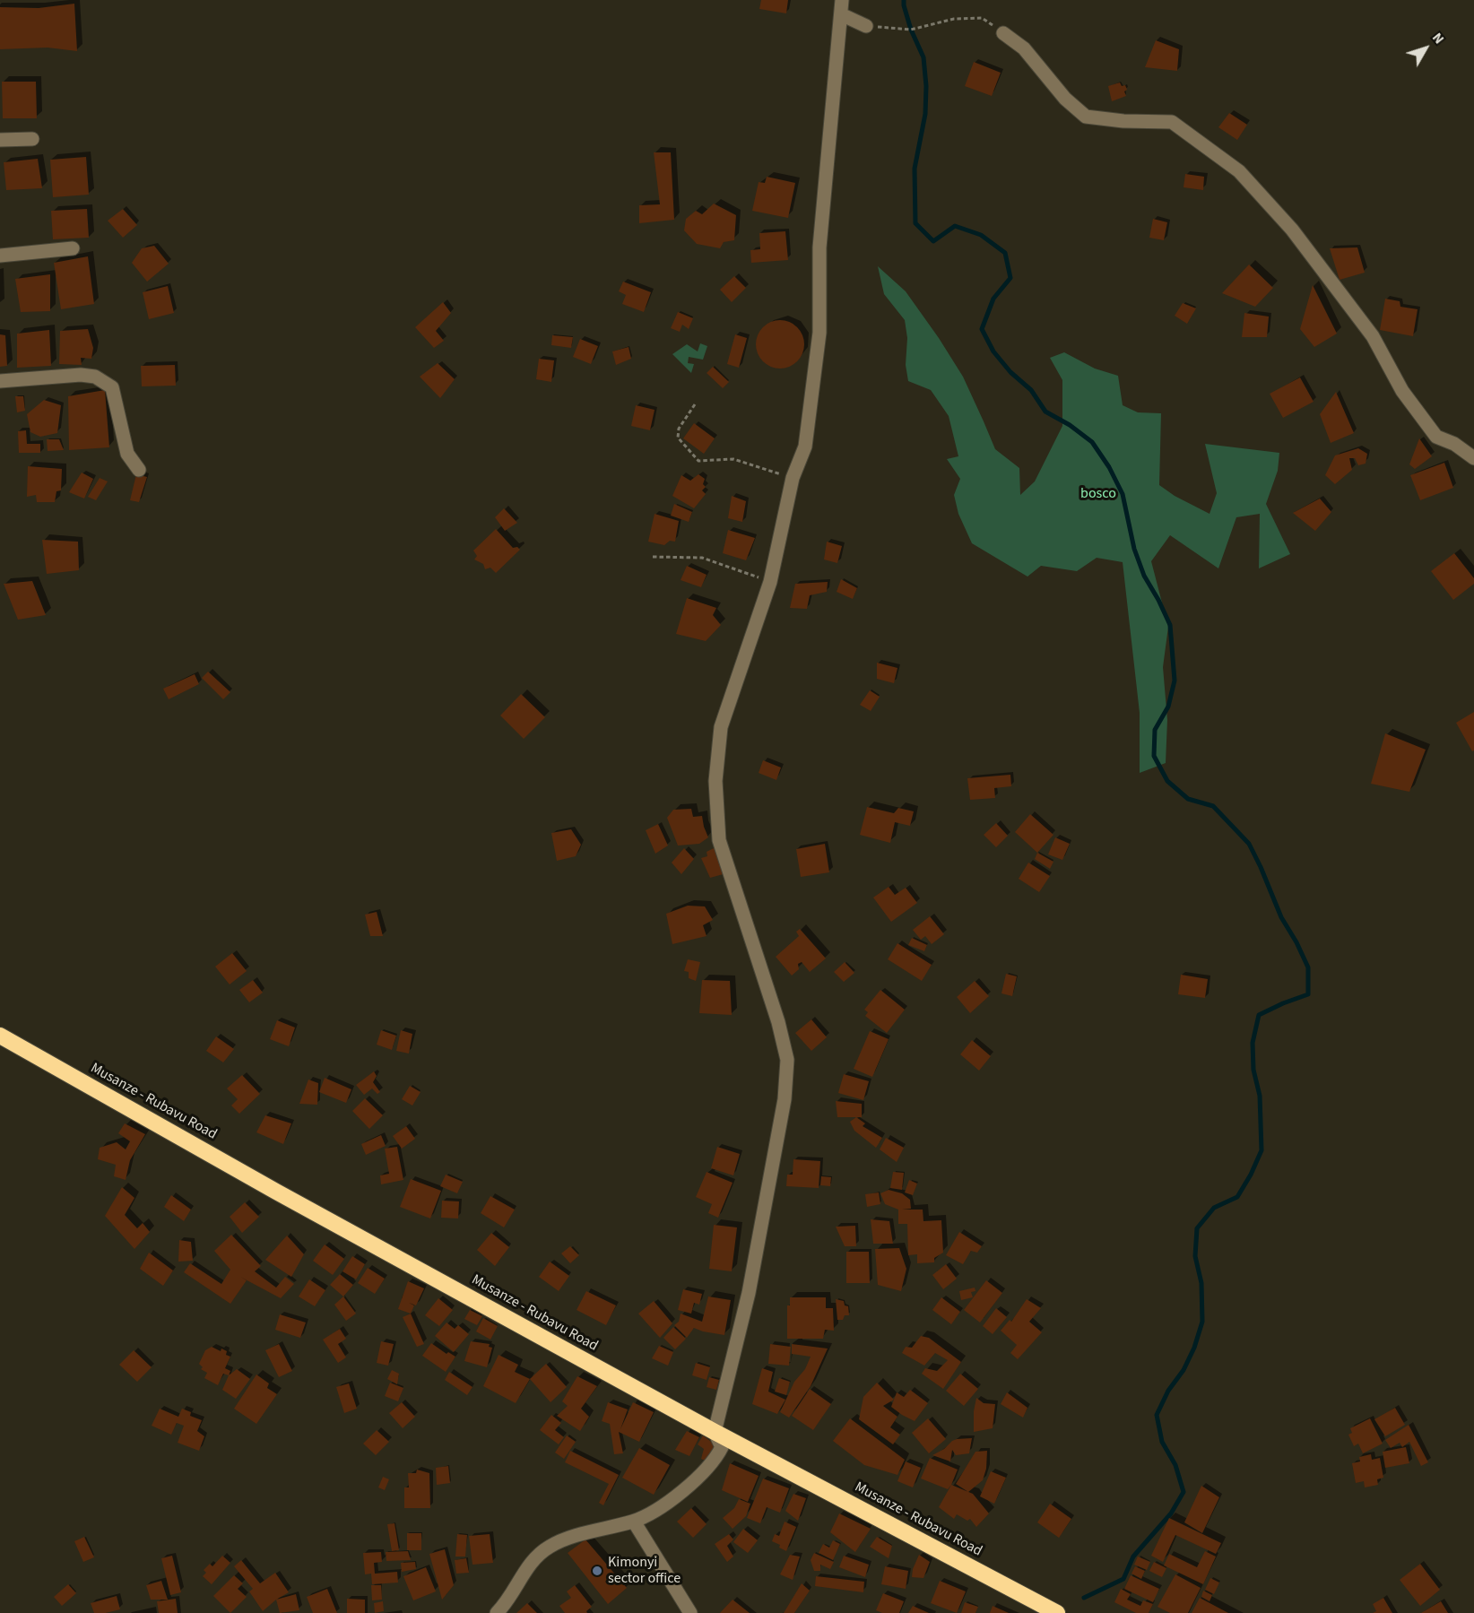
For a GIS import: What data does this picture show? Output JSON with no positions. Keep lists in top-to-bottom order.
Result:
{
  "streets": {
    "highway": ["Musanze - Rubavu Road"]
  },
  "parks": ["bosco"],
  "places": ["Kimonyi sector office"],
  "north": "top right"
}
